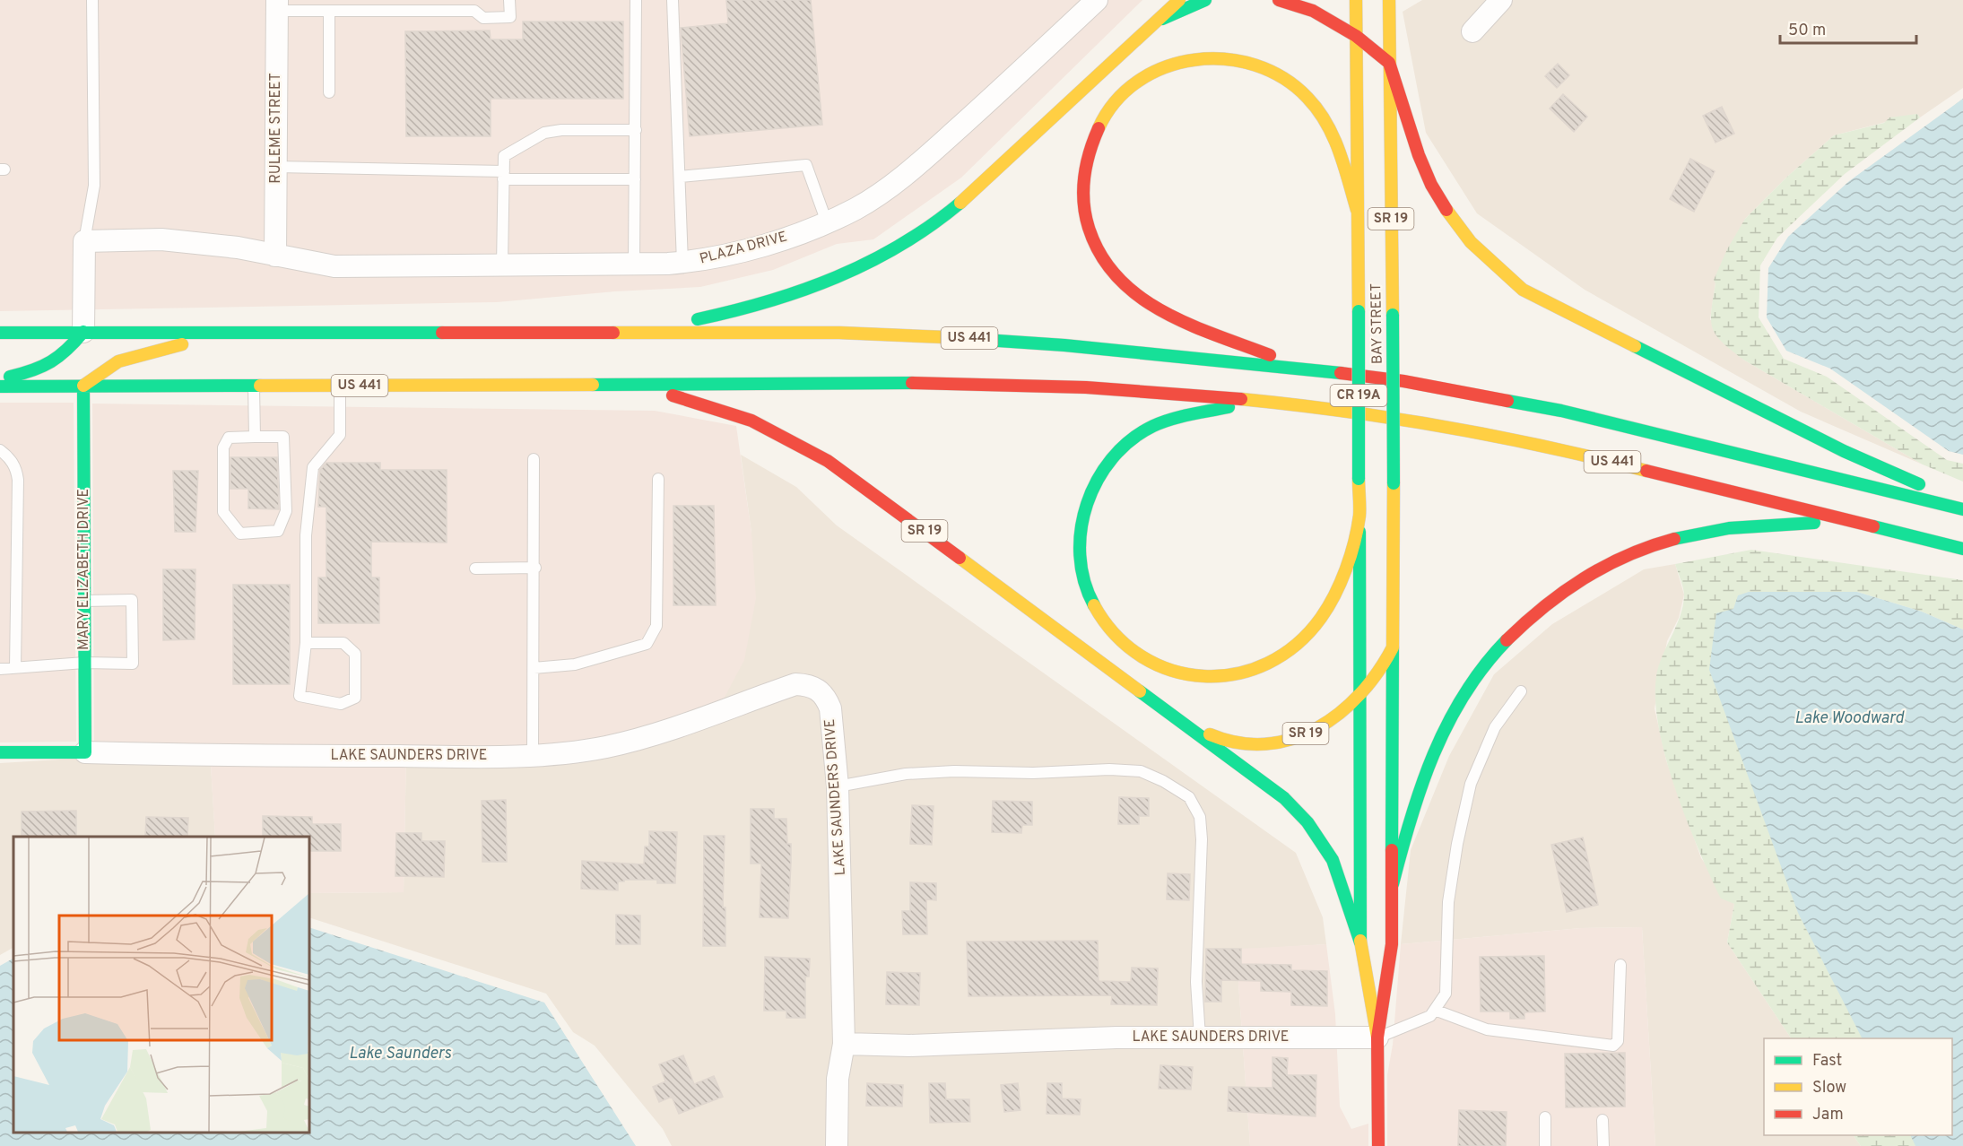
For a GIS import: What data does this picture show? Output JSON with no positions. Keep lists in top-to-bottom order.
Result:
{
  "streets": {
    "main road": [
      "SR 19",
      "BAY STREET",
      "US 441",
      "CR 19A",
      "MARY ELIZABETH DRIVE",
      "LAKE SAUNDERS DRIVE"
    ],
    "street": ["RULEME STREET", "PLAZA DRIVE"]
  },
  "crossings": [
    ["RULEME STREET", "PLAZA DRIVE"],
    ["SR 19", "BAY STREET"],
    ["SR 19", "US 441"],
    ["SR 19", "CR 19A"],
    ["BAY STREET", "CR 19A"],
    ["US 441", "MARY ELIZABETH DRIVE"],
    ["CR 19A", "LAKE SAUNDERS DRIVE"],
    ["MARY ELIZABETH DRIVE", "LAKE SAUNDERS DRIVE"]
  ],
  "water": ["Lake Woodward", "Lake Saunders"],
  "legend": ["Fast", "Slow", "Jam"],
  "scale_bar": "50 m"
}
